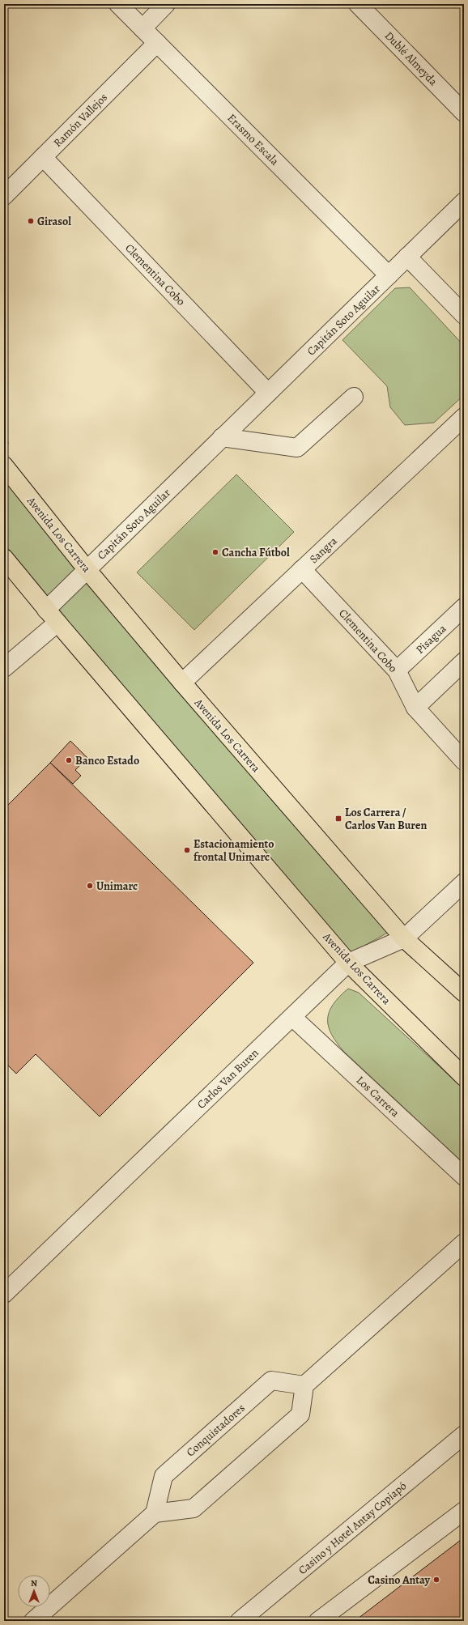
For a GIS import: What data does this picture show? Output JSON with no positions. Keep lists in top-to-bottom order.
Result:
{
  "streets": {
    "main road": ["Avenida Los Carrera"],
    "street": [
      "Dublé Almeyda",
      "Ramón Vallejos",
      "Erasmo Escala",
      "Clementina Cobo",
      "Capitán Soto Aguilar",
      "Sangra",
      "Pisagua",
      "Carlos Van Buren",
      "Los Carrera",
      "Conquistadores",
      "Casino y Hotel Antay Copiapó"
    ]
  },
  "crossings": [
    ["Ramón Vallejos", "Erasmo Escala"],
    ["Ramón Vallejos", "Clementina Cobo"],
    ["Erasmo Escala", "Capitán Soto Aguilar"],
    ["Clementina Cobo", "Capitán Soto Aguilar"],
    ["Clementina Cobo", "Sangra"],
    ["Clementina Cobo", "Pisagua"],
    ["Capitán Soto Aguilar", "Avenida Los Carrera"],
    ["Avenida Los Carrera", "Sangra"],
    ["Avenida Los Carrera", "Carlos Van Buren"],
    ["Carlos Van Buren", "Los Carrera"]
  ],
  "places": {
    "other": [
      "Girasol",
      "Cancha Fútbol",
      "Banco Estado",
      "Estacionamiento frontal Unimarc",
      "Unimarc",
      "Casino Antay"
    ],
    "transit": ["Los Carrera / Carlos Van Buren"]
  },
  "north": "top"
}
